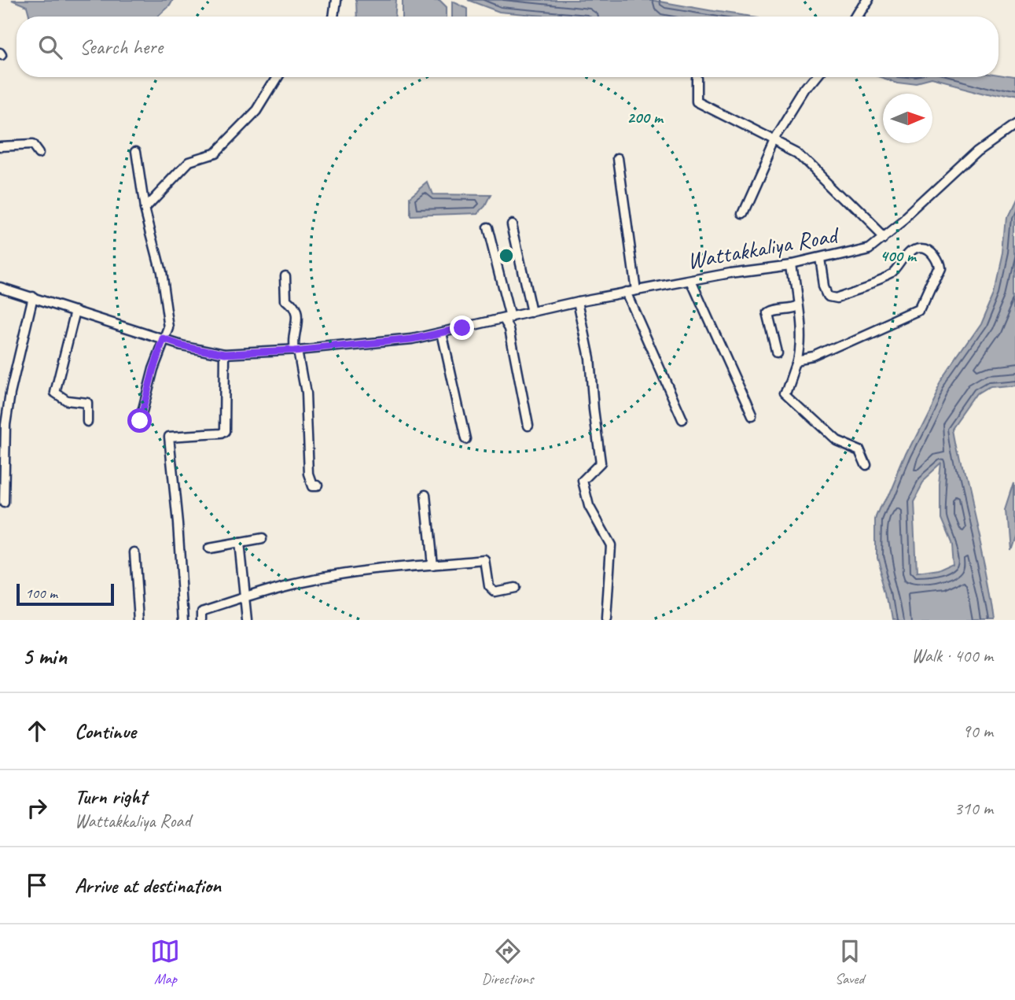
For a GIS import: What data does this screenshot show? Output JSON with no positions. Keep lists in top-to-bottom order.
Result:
{
  "streets": {
    "street": ["Wattakkaliya Road"]
  },
  "scale_bar": "100 m",
  "north": "right",
  "page": {
    "search": "Search here",
    "scale": "100 m",
    "heading": ["5 min", "Walk · 400 m"],
    "list": [
      ["Continue", "90 m"],
      ["Turn right", "Wattakkaliya Road", "310 m"],
      "Arrive at destination"
    ],
    "nav": ["Map", "Directions", "Saved"]
  },
  "rings": ["200 m", "400 m"]
}
